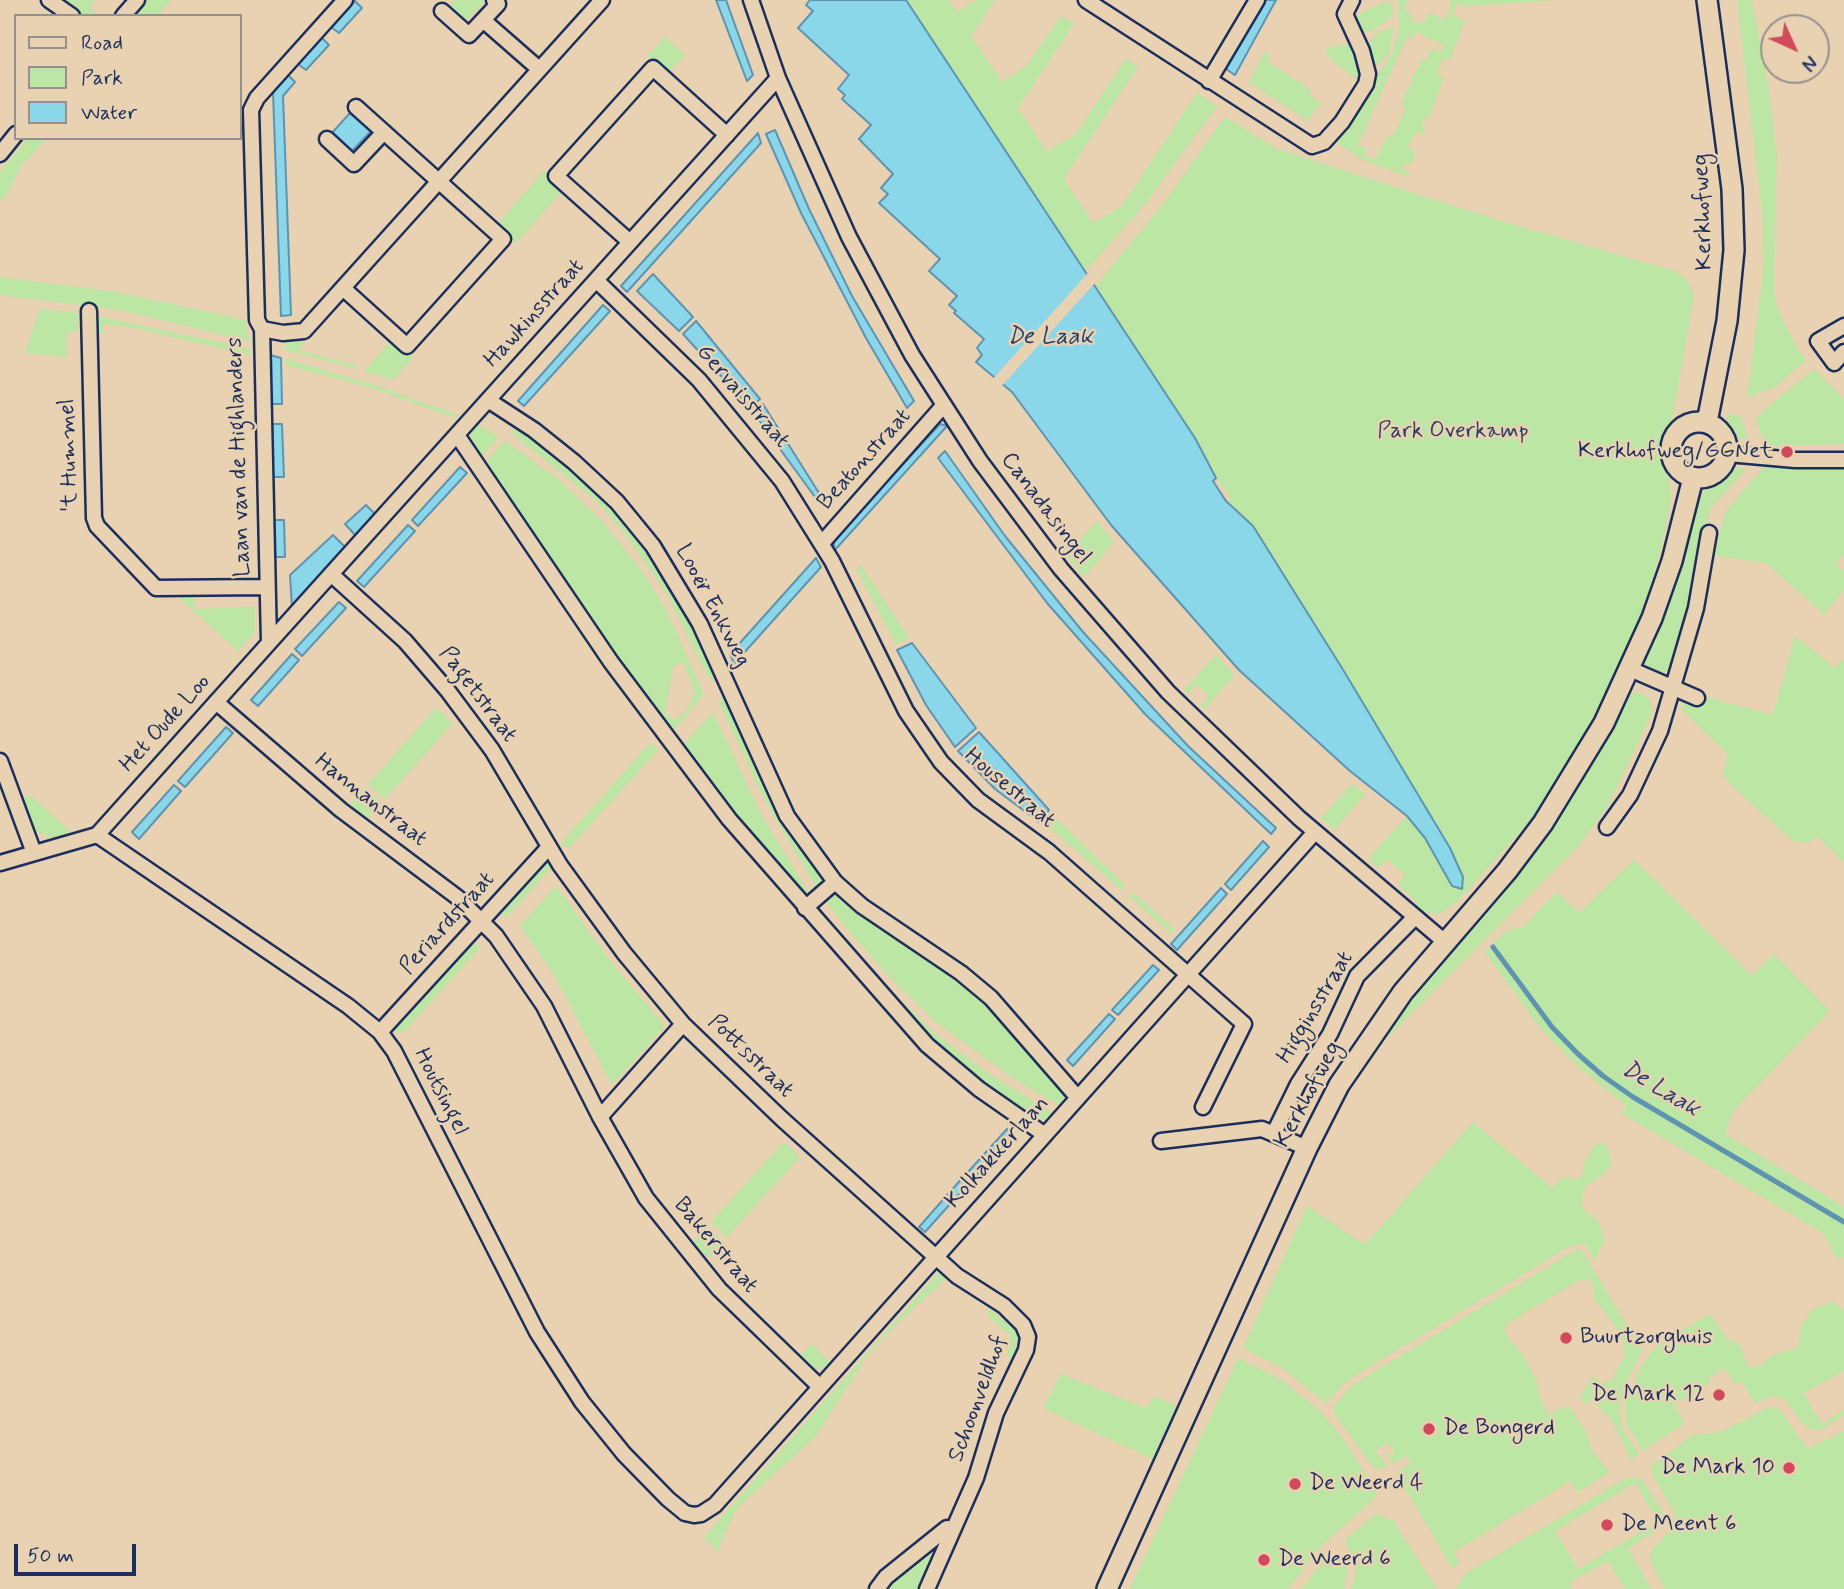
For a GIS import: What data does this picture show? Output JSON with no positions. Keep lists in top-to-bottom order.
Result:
{
  "streets": {
    "street": [
      "Kerkhofweg",
      "Hawkinsstraat",
      "Gervaisstraat",
      "'t Hummel",
      "Laan van de Highlanders",
      "Beatonstraat",
      "Canadasingel",
      "Looër Enkweg",
      "Pagetstraat",
      "Het Oude Loo",
      "Housestraat",
      "Hannanstraat",
      "Periardstraat",
      "Higginsstraat",
      "Pottsstraat",
      "Houtsingel",
      "Kolkakkerlaan",
      "Bakerstraat",
      "Schoonveldhof"
    ]
  },
  "crossings": [
    ["Kerkhofweg", "Canadasingel"],
    ["Hawkinsstraat", "Gervaisstraat"],
    ["Hawkinsstraat", "Canadasingel"],
    ["Hawkinsstraat", "Looër Enkweg"],
    ["Gervaisstraat", "Beatonstraat"],
    ["Gervaisstraat", "Housestraat"],
    ["'t Hummel", "Laan van de Highlanders"],
    ["Laan van de Highlanders", "Het Oude Loo"],
    ["Beatonstraat", "Canadasingel"],
    ["Canadasingel", "Higginsstraat"],
    ["Canadasingel", "Kolkakkerlaan"],
    ["Looër Enkweg", "Kolkakkerlaan"],
    ["Pagetstraat", "Periardstraat"],
    ["Pagetstraat", "Pottsstraat"],
    ["Het Oude Loo", "Hannanstraat"],
    ["Het Oude Loo", "Houtsingel"],
    ["Housestraat", "Kolkakkerlaan"],
    ["Hannanstraat", "Periardstraat"],
    ["Hannanstraat", "Bakerstraat"],
    ["Periardstraat", "Houtsingel"],
    ["Pottsstraat", "Kolkakkerlaan"],
    ["Pottsstraat", "Schoonveldhof"],
    ["Houtsingel", "Kolkakkerlaan"],
    ["Kolkakkerlaan", "Bakerstraat"],
    ["Kolkakkerlaan", "Schoonveldhof"]
  ],
  "water": ["De Laak"],
  "parks": ["Park Overkamp"],
  "places": [
    "Kerkhofweg/GGNet",
    "Buurtzorghuis",
    "De Mark 12",
    "De Bongerd",
    "De Mark 10",
    "De Weerd 4",
    "De Meent 6",
    "De Weerd 6"
  ],
  "legend": ["Road", "Park", "Water"],
  "scale_bar": "50 m",
  "north": "bottom right"
}
